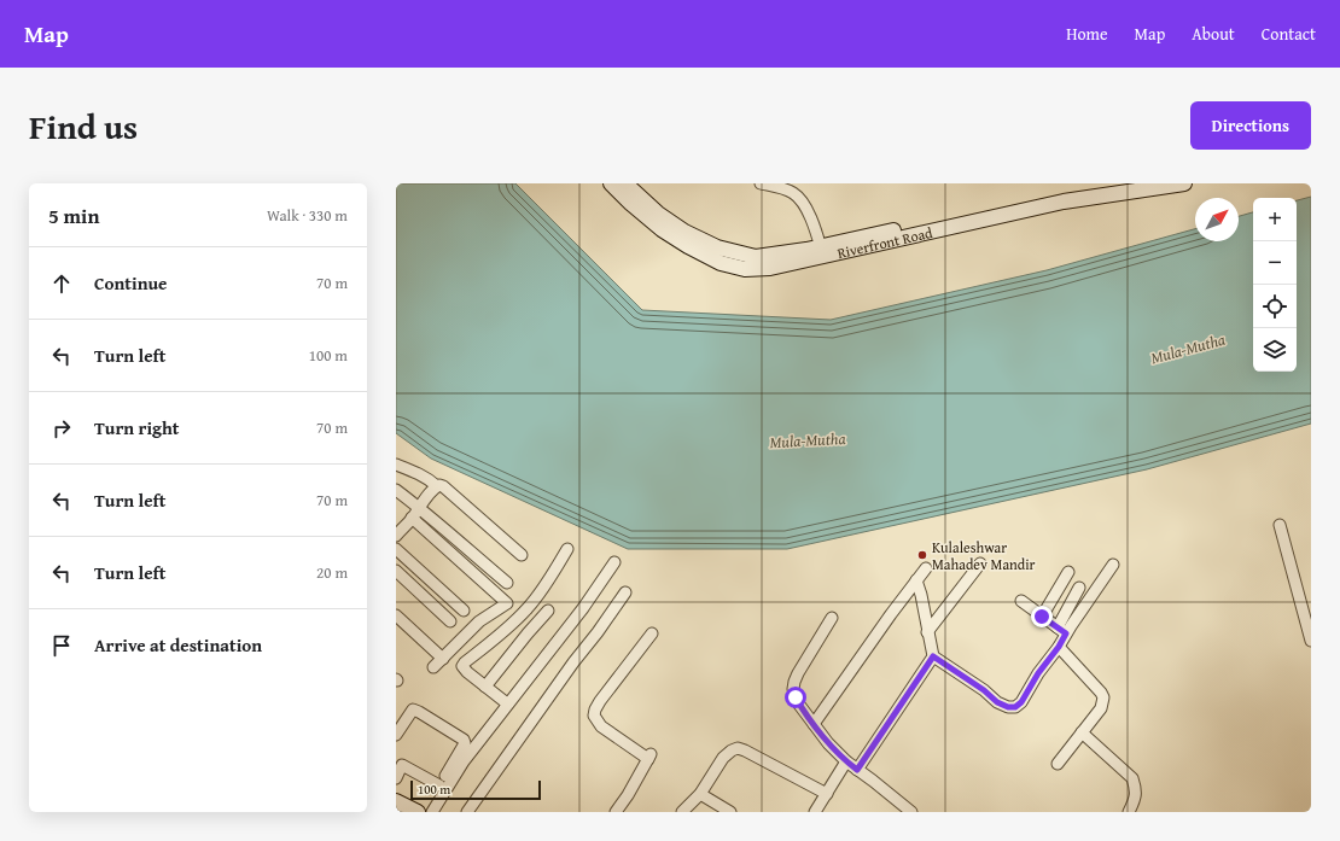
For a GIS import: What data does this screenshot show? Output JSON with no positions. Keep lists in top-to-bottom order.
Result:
{
  "streets": {
    "street": ["Riverfront Road"]
  },
  "water": ["Mula-Mutha"],
  "places": ["Kulaleshwar Mahadev Mandir"],
  "scale_bar": "100 m",
  "north": "top right",
  "page": {
    "header": "Map",
    "nav": [
      "Home",
      "Map",
      "About",
      "Contact"
    ],
    "title": "Find us",
    "buttons": "Directions",
    "heading": ["5 min", "Walk · 330 m"],
    "map_buttons": ["+", "−"],
    "list": [
      ["Continue", "70 m"],
      ["Turn left", "100 m"],
      ["Turn right", "70 m"],
      ["Turn left", "70 m"],
      ["Turn left", "20 m"],
      "Arrive at destination"
    ],
    "scale": "100 m"
  }
}
